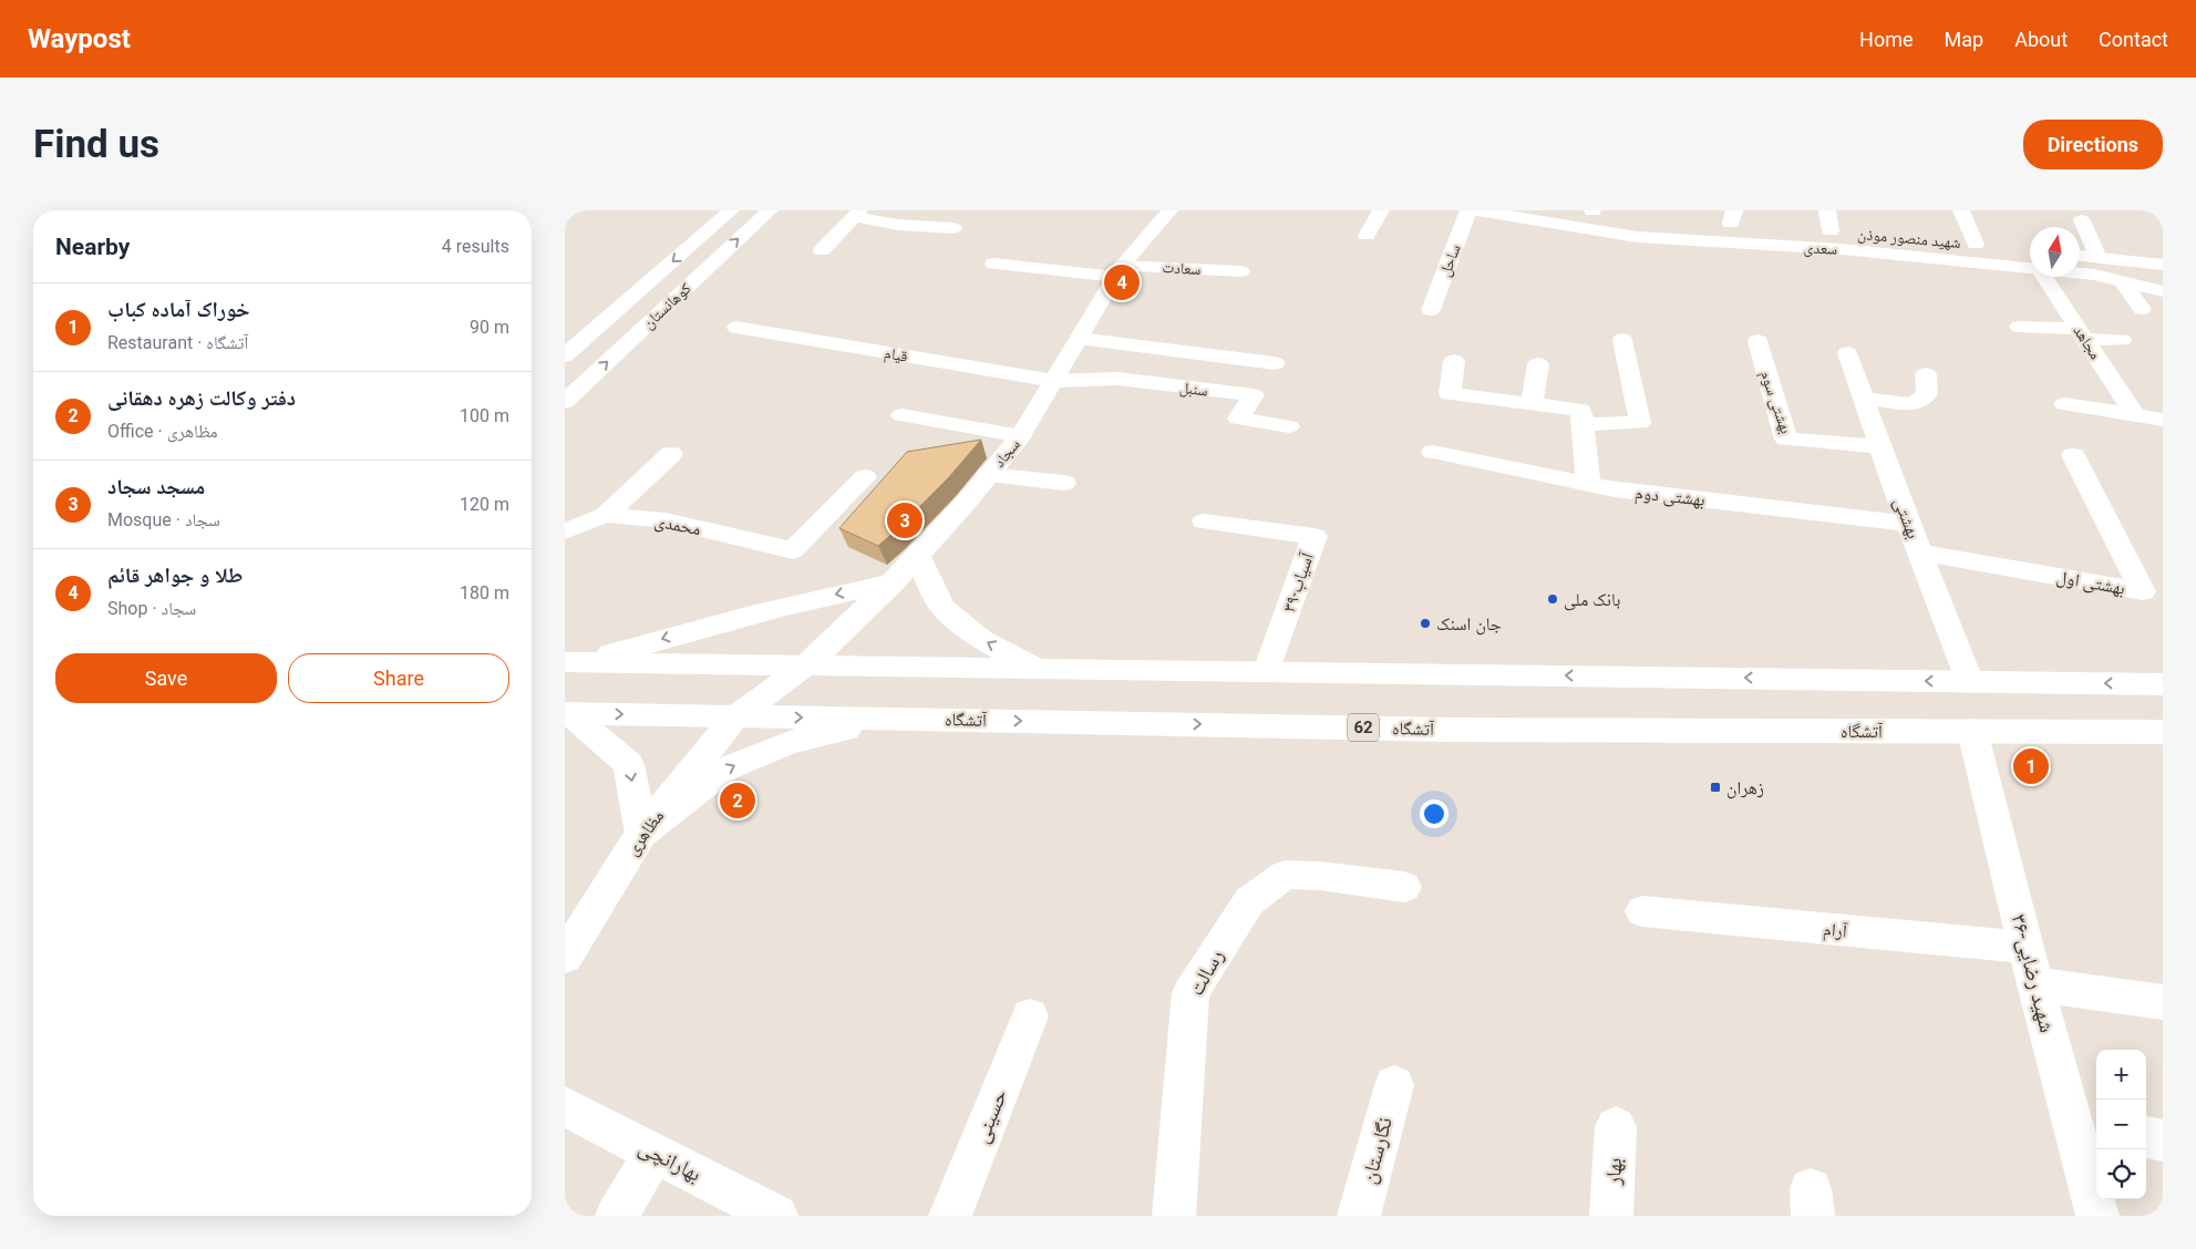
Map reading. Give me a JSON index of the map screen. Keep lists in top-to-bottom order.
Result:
{
  "streets": {
    "street": [
      "شهید منصور موذن",
      "سعدی",
      "ساحل",
      "سعادت",
      "کوهانستان",
      "مجاهد",
      "قیام",
      "سنبل",
      "بهشتی سوم",
      "سجاد",
      "بهشتی دوم",
      "بهشتی",
      "محمدی",
      "۳۹-آسیاب",
      "بهشتی اول",
      "آتشگاه",
      "62",
      "مظاهری",
      "آرام",
      "رسالت",
      "۳۶-شهید رضایی",
      "حسینی",
      "نگارستان",
      "بهارانچی",
      "بهار"
    ]
  },
  "crossings": [
    ["سعادت", "سجاد"],
    ["قیام", "سنبل"],
    ["قیام", "سجاد"],
    ["سنبل", "سجاد"],
    ["بهشتی سوم", "بهشتی"],
    ["سجاد", "مظاهری"],
    ["بهشتی دوم", "بهشتی"],
    ["بهشتی", "بهشتی اول"],
    ["آتشگاه", "مظاهری"],
    ["آتشگاه", "۳۶-شهید رضایی"],
    ["آرام", "۳۶-شهید رضایی"]
  ],
  "places": {
    "other": ["بانک ملی", "جان اسنک"],
    "transit": ["زهران"]
  },
  "north": "top",
  "page": {
    "header": "Waypost",
    "nav": [
      "Home",
      "Map",
      "About",
      "Contact"
    ],
    "buttons": [
      "Directions",
      ["Save", "Share"]
    ],
    "title": "Find us",
    "heading": ["Nearby", "4 results"],
    "pins": [
      "4",
      "3",
      "1",
      "2"
    ],
    "list": [
      {
        "mark": "1",
        "name": "خوراک آماده کباب",
        "note": "Restaurant · آتشگاه",
        "value": "90 m"
      },
      {
        "mark": "2",
        "name": "دفتر وکالت زهره دهقانی",
        "note": "Office · مظاهری",
        "value": "100 m"
      },
      {
        "mark": "3",
        "name": "مسجد سجاد",
        "note": "Mosque · سجاد",
        "value": "120 m"
      },
      {
        "mark": "4",
        "name": "طلا و جواهر قائم",
        "note": "Shop · سجاد",
        "value": "180 m"
      }
    ],
    "map_buttons": ["+", "−"]
  }
}
